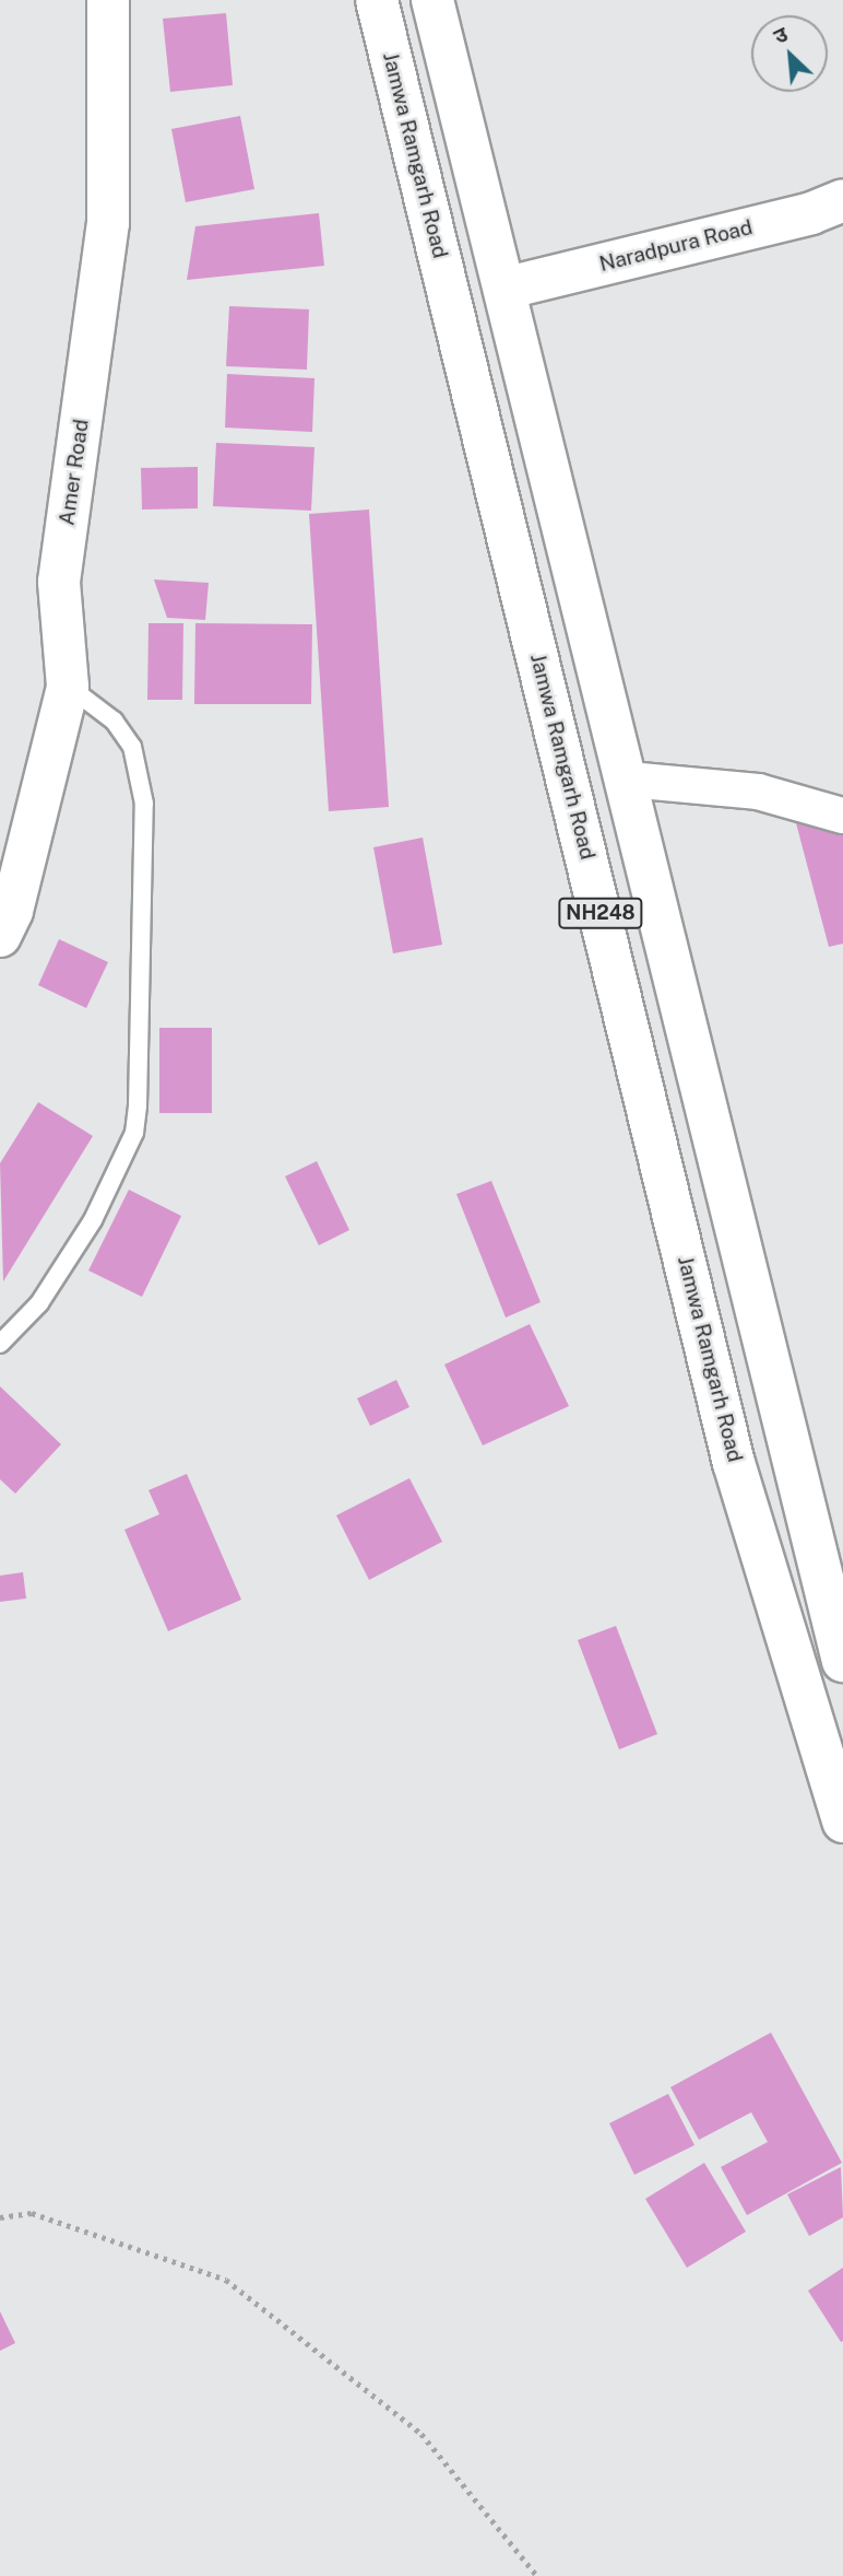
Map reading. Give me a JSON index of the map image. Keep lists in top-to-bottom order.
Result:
{
  "streets": {
    "main road": [
      "Jamwa Ramgarh Road",
      "Naradpura Road",
      "Amer Road",
      "NH248"
    ]
  },
  "crossings": [
    ["Naradpura Road", "NH248"]
  ],
  "north": "top left"
}
